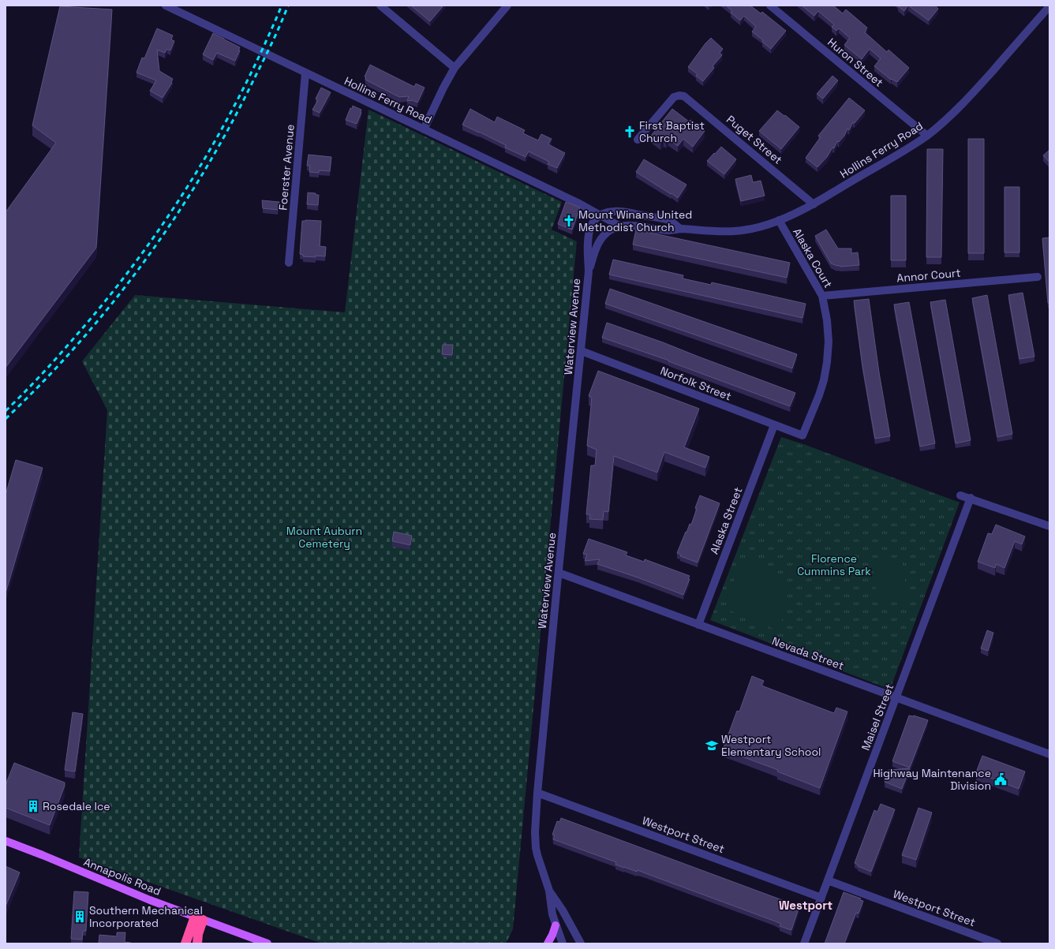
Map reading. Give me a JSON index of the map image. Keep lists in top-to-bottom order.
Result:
{
  "streets": {
    "main road": ["Annapolis Road"],
    "street": [
      "Huron Street",
      "Hollins Ferry Road",
      "Puget Street",
      "Foerster Avenue",
      "Alaska Court",
      "Annor Court",
      "Waterview Avenue",
      "Norfolk Street",
      "Alaska Street",
      "Nevada Street",
      "Maisel Street",
      "Westport Street"
    ]
  },
  "crossings": [
    ["Huron Street", "Hollins Ferry Road"],
    ["Hollins Ferry Road", "Puget Street"],
    ["Hollins Ferry Road", "Foerster Avenue"],
    ["Hollins Ferry Road", "Alaska Court"],
    ["Hollins Ferry Road", "Waterview Avenue"],
    ["Alaska Court", "Annor Court"],
    ["Alaska Court", "Norfolk Street"],
    ["Waterview Avenue", "Norfolk Street"],
    ["Waterview Avenue", "Nevada Street"],
    ["Waterview Avenue", "Westport Street"],
    ["Norfolk Street", "Alaska Street"],
    ["Alaska Street", "Nevada Street"],
    ["Nevada Street", "Maisel Street"],
    ["Maisel Street", "Westport Street"]
  ],
  "districts": ["Westport"],
  "parks": ["Mount Auburn Cemetery", "Florence Cummins Park"],
  "places": {
    "church": ["First Baptist Church", "Mount Winans United Methodist Church"],
    "school or university": ["Westport Elementary School"],
    "public building": ["Highway Maintenance Division"],
    "building": ["Rosedale Ice", "Southern Mechanical Incorporated"]
  }
}
